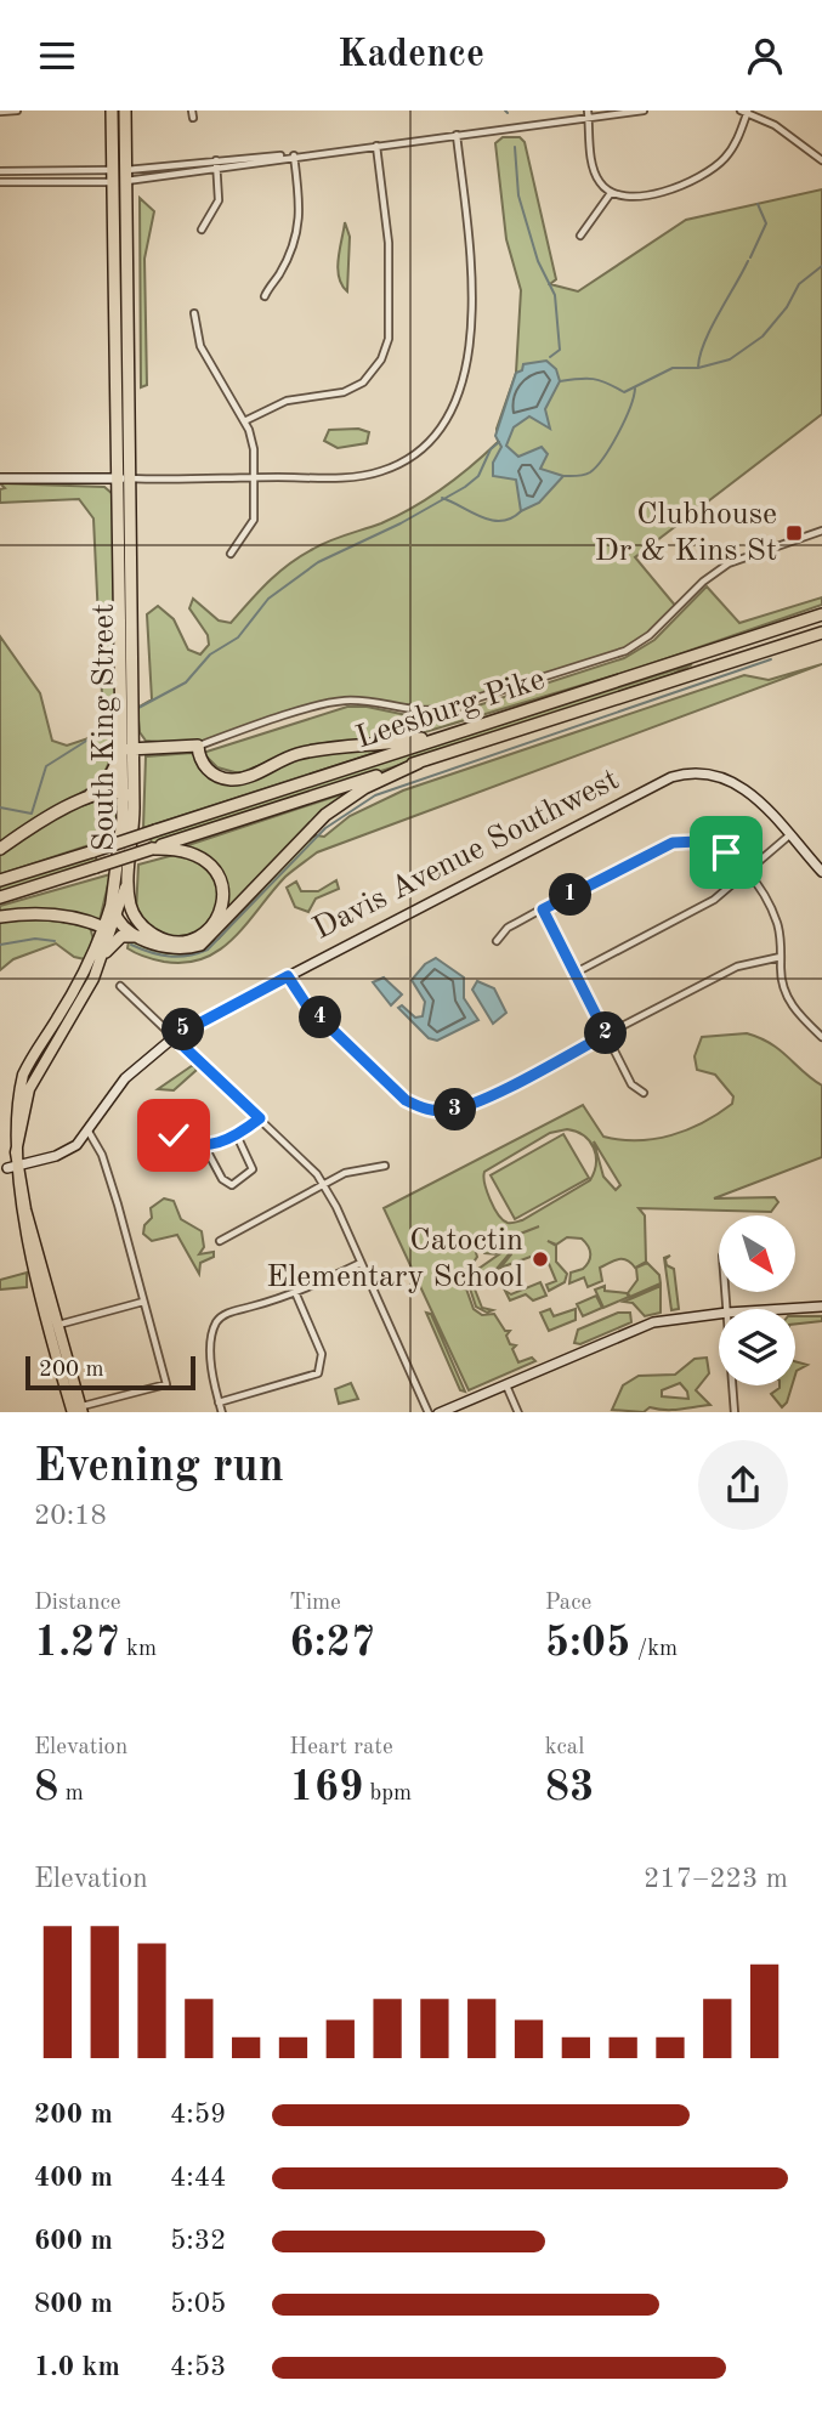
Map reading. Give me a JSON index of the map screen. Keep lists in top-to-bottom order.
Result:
{
  "streets": {
    "highway": ["Leesburg Pike", "South King Street"],
    "street": ["Davis Avenue Southwest"]
  },
  "crossings": [
    ["South King Street", "Davis Avenue Southwest"]
  ],
  "places": {
    "transit": ["Clubhouse Dr & Kins St"],
    "other": ["Catoctin Elementary School"]
  },
  "scale_bar": "200 m",
  "north": "bottom right",
  "page": {
    "header": "Kadence",
    "pins": [
      "1",
      "4",
      "5",
      "2",
      "3"
    ],
    "scale": "200 m",
    "heading": ["Evening run", "20:18"],
    "stats": [
      ["Distance", "1.27 km"],
      ["Time", "6:27"],
      ["Pace", "5:05 /km"],
      ["Elevation", "8 m"],
      ["Heart rate", "169 bpm"],
      ["kcal", "83"]
    ],
    "chart": ["Elevation", "217–223 m"],
    "list": [
      {
        "name": "200 m",
        "note": "4:59"
      },
      {
        "name": "400 m",
        "note": "4:44"
      },
      {
        "name": "600 m",
        "note": "5:32"
      },
      {
        "name": "800 m",
        "note": "5:05"
      },
      {
        "name": "1.0 km",
        "note": "4:53"
      }
    ]
  }
}
